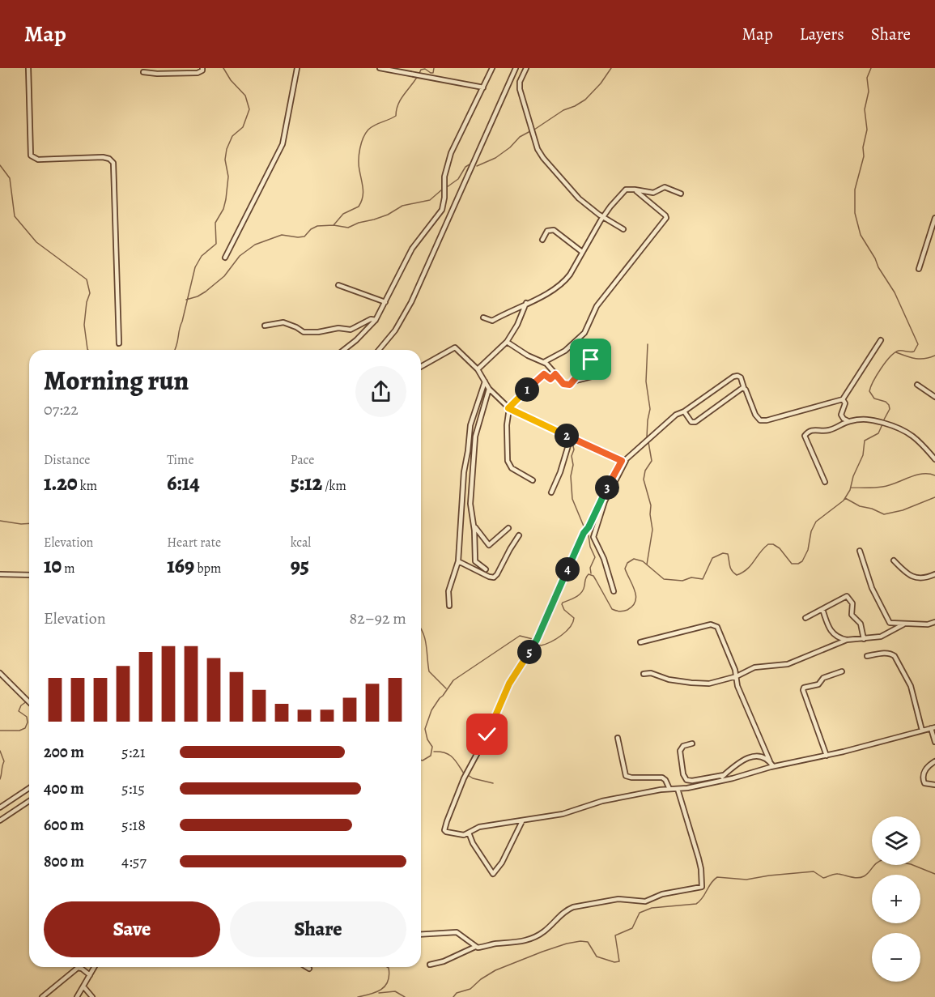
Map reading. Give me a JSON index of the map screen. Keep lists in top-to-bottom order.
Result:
{
  "page": {
    "header": "Map",
    "nav": ["Map", "Layers", "Share"],
    "heading": ["Morning run", "07:22"],
    "pins": [
      "1",
      "2",
      "3",
      "4",
      "5"
    ],
    "stats": [
      ["Distance", "1.20 km"],
      ["Time", "6:14"],
      ["Pace", "5:12 /km"],
      ["Elevation", "10 m"],
      ["Heart rate", "169 bpm"],
      ["kcal", "95"]
    ],
    "chart": ["Elevation", "82–92 m"],
    "list": [
      {
        "name": "200 m",
        "note": "5:21"
      },
      {
        "name": "400 m",
        "note": "5:15"
      },
      {
        "name": "600 m",
        "note": "5:18"
      },
      {
        "name": "800 m",
        "note": "4:57"
      }
    ],
    "map_buttons": ["+", "−"],
    "buttons": ["Save", "Share"]
  }
}
